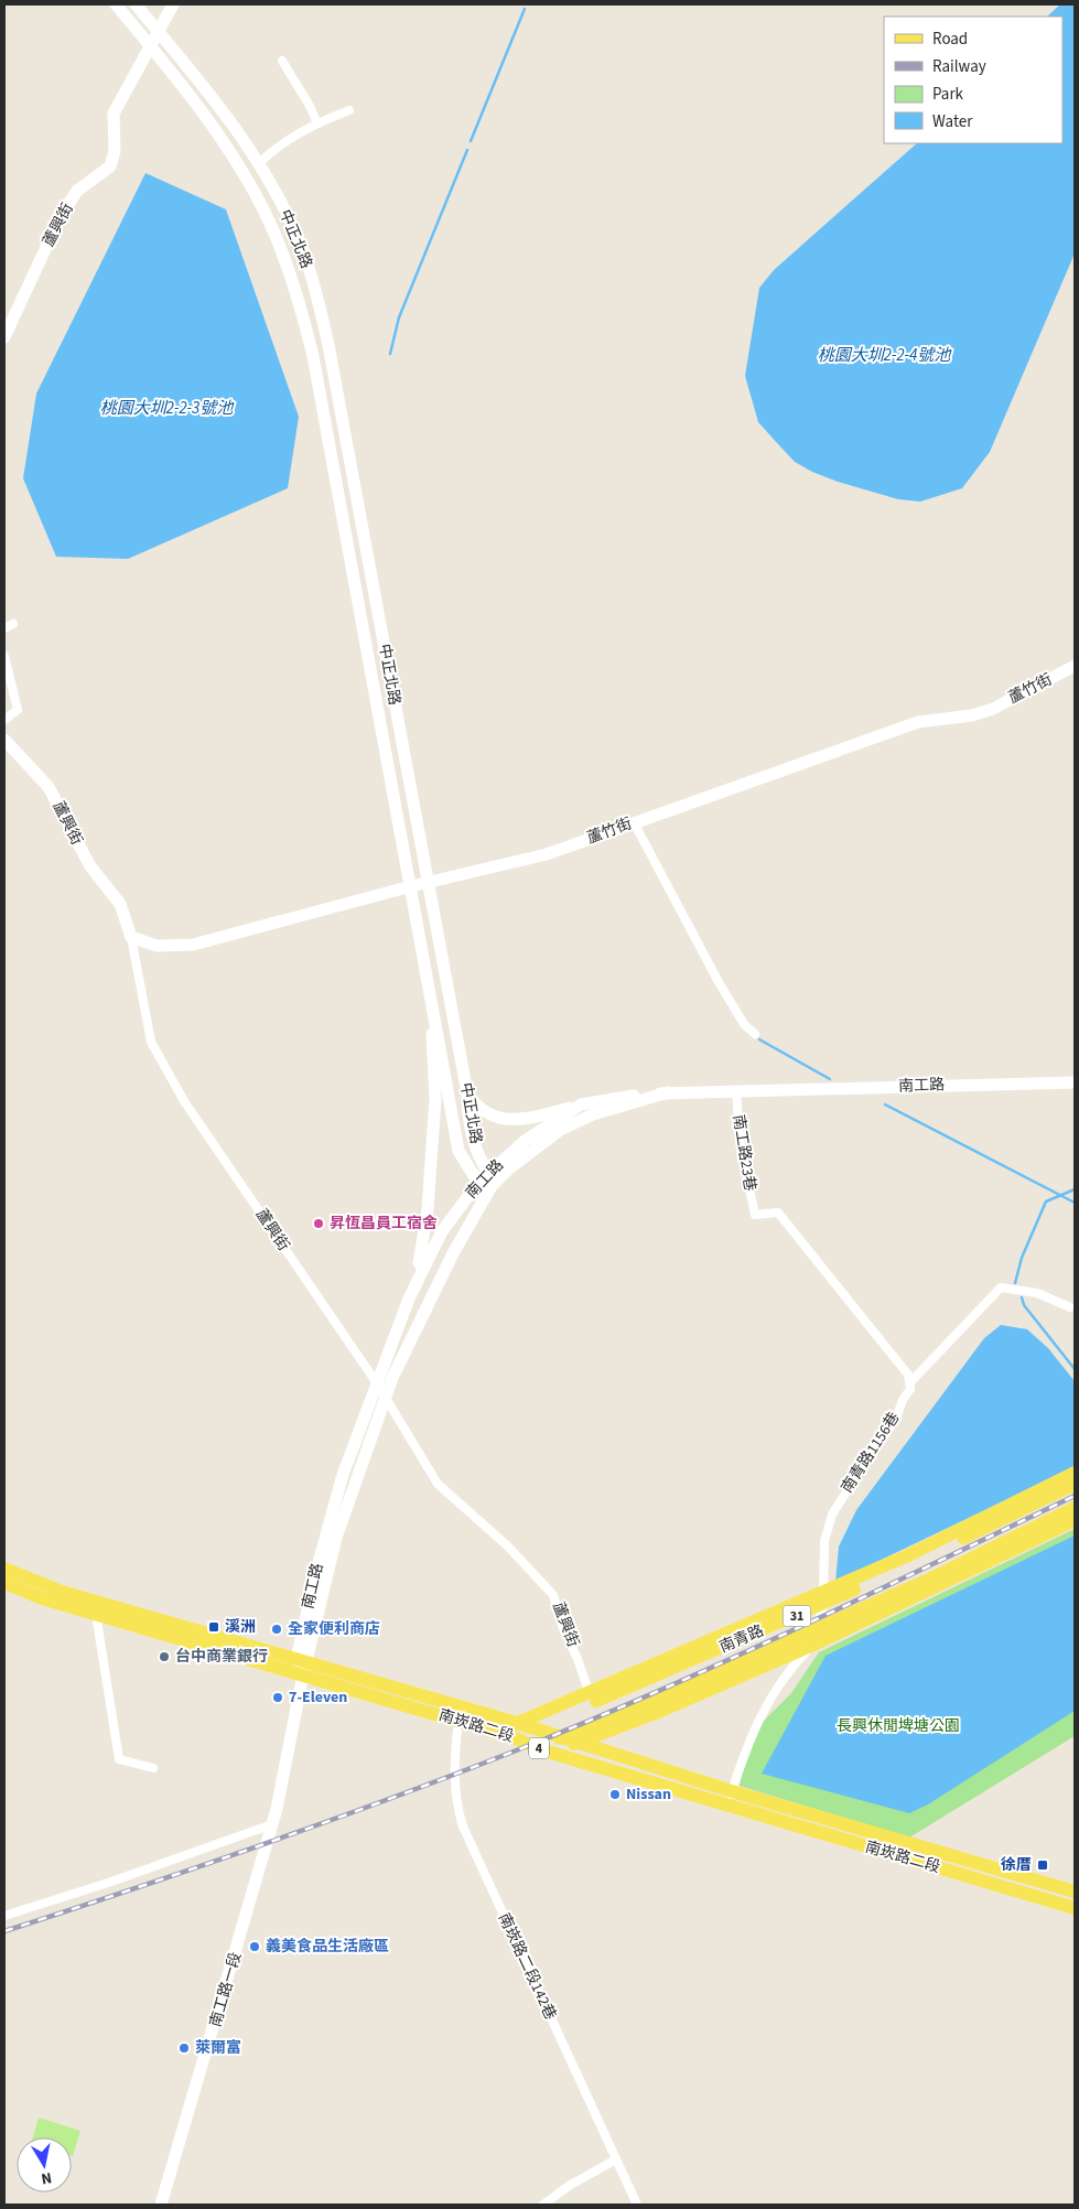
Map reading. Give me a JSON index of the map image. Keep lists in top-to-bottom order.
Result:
{
  "streets": {
    "main road": [
      "31",
      "南青路",
      "南崁路二段",
      "4"
    ],
    "street": [
      "蘆興街",
      "中正北路",
      "蘆竹街",
      "南工路",
      "南工路23巷",
      "南青路1156巷",
      "南崁路二段142巷",
      "南工路一段"
    ]
  },
  "crossings": [
    ["蘆興街", "中正北路"],
    ["蘆興街", "蘆竹街"],
    ["蘆興街", "南工路"],
    ["蘆興街", "31"],
    ["中正北路", "蘆竹街"],
    ["中正北路", "南工路"],
    ["南工路", "南工路23巷"],
    ["南工路", "南崁路二段"],
    ["南工路", "南工路一段"],
    ["南工路23巷", "南青路1156巷"],
    ["南青路1156巷", "31"],
    ["南青路1156巷", "南青路"],
    ["31", "南青路"],
    ["31", "南崁路二段"],
    ["南青路", "南崁路二段"],
    ["南崁路二段", "南崁路二段142巷"],
    ["南崁路二段", "南工路一段"]
  ],
  "water": ["桃園大圳2-2-4號池", "桃園大圳2-2-3號池"],
  "parks": ["長興休閒埤塘公園"],
  "places": {
    "other": [
      "昇恆昌員工宿舍",
      "全家便利商店",
      "台中商業銀行",
      "7-Eleven",
      "Nissan",
      "義美食品生活廠區",
      "萊爾富"
    ],
    "transit": ["溪洲", "徐厝"]
  },
  "legend": [
    "Road",
    "Railway",
    "Park",
    "Water"
  ],
  "north": "bottom"
}
